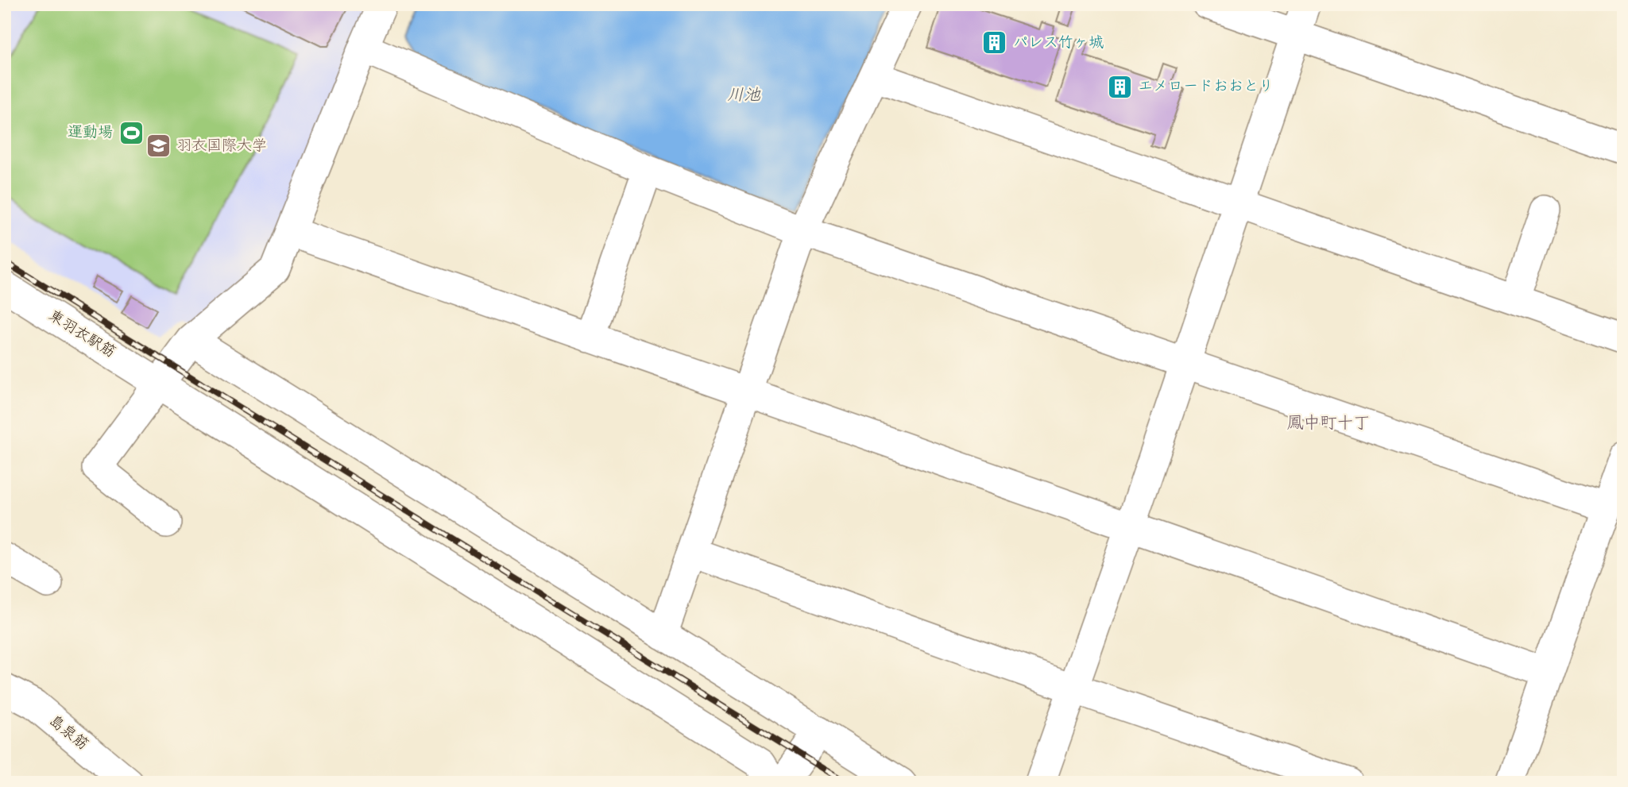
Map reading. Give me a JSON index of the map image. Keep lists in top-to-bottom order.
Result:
{
  "streets": {
    "street": ["東羽衣駅筋", "島泉筋"]
  },
  "districts": ["鳳中町十丁"],
  "water": ["川池"],
  "places": {
    "building": ["パレス竹ヶ城", "エメロードおおとり"],
    "sports": ["運動場"],
    "school or university": ["羽衣国際大学"]
  }
}
